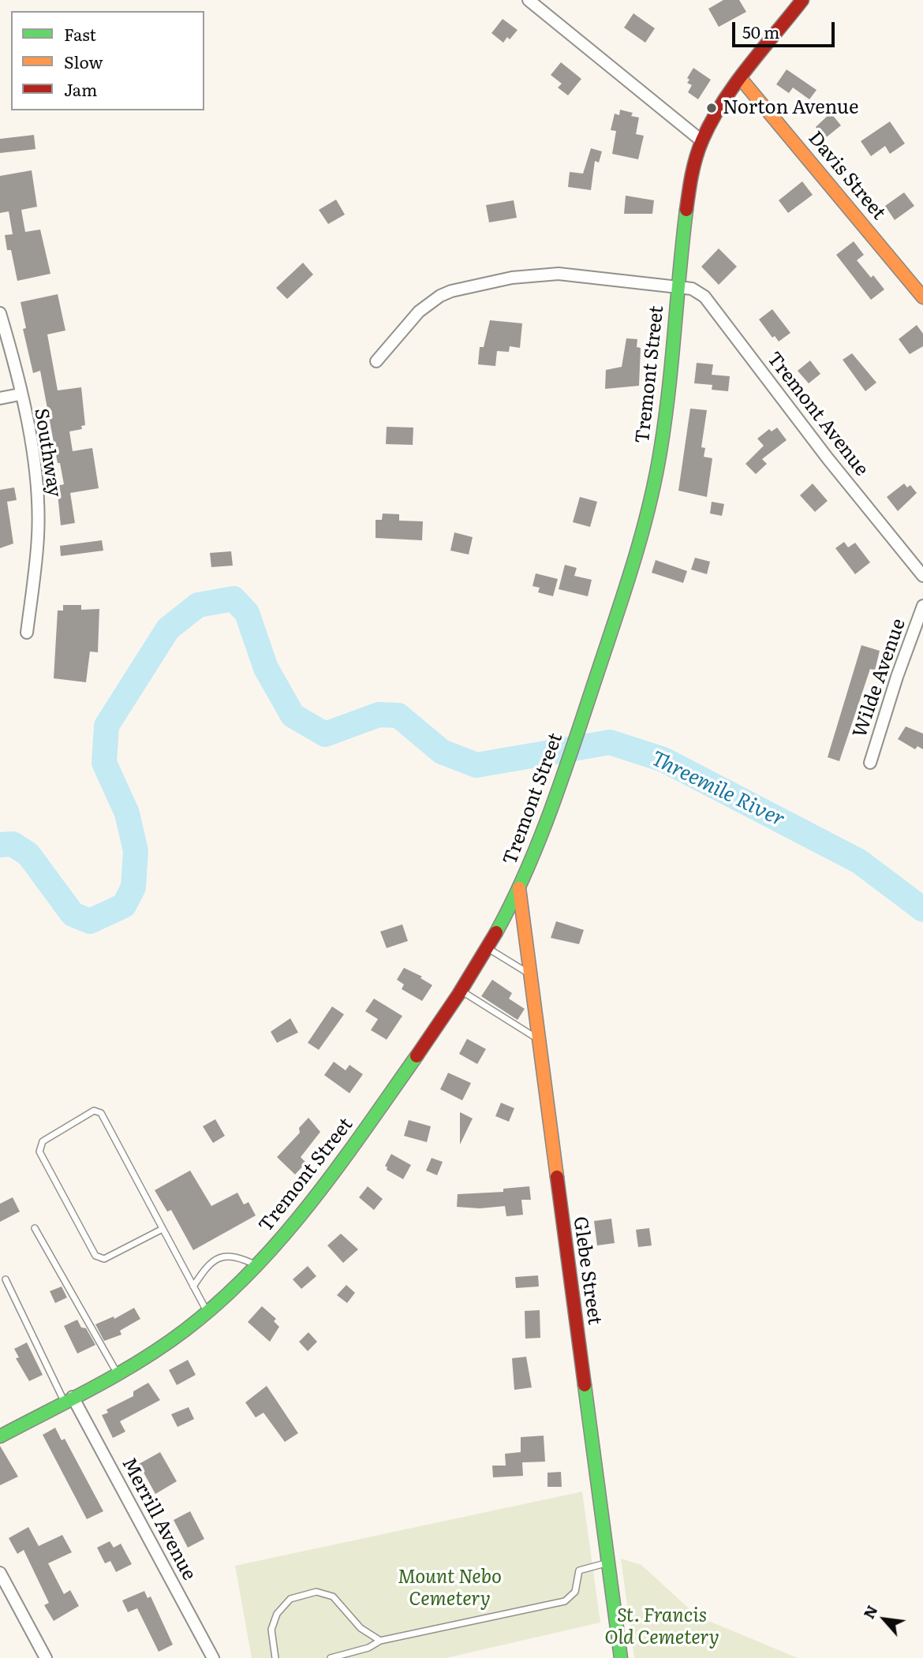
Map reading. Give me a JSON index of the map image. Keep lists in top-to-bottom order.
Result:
{
  "streets": {
    "main road": ["Davis Street", "Tremont Street", "Glebe Street"],
    "street": [
      "Tremont Avenue",
      "Southway",
      "Wilde Avenue",
      "Merrill Avenue"
    ]
  },
  "crossings": [
    ["Davis Street", "Tremont Street"],
    ["Tremont Street", "Tremont Avenue"],
    ["Tremont Street", "Glebe Street"],
    ["Tremont Street", "Merrill Avenue"]
  ],
  "water": ["Threemile River"],
  "parks": ["Mount Nebo Cemetery", "St. Francis Old Cemetery"],
  "places": ["Norton Avenue"],
  "legend": ["Fast", "Slow", "Jam"],
  "scale_bar": "50 m",
  "north": "top left"
}
